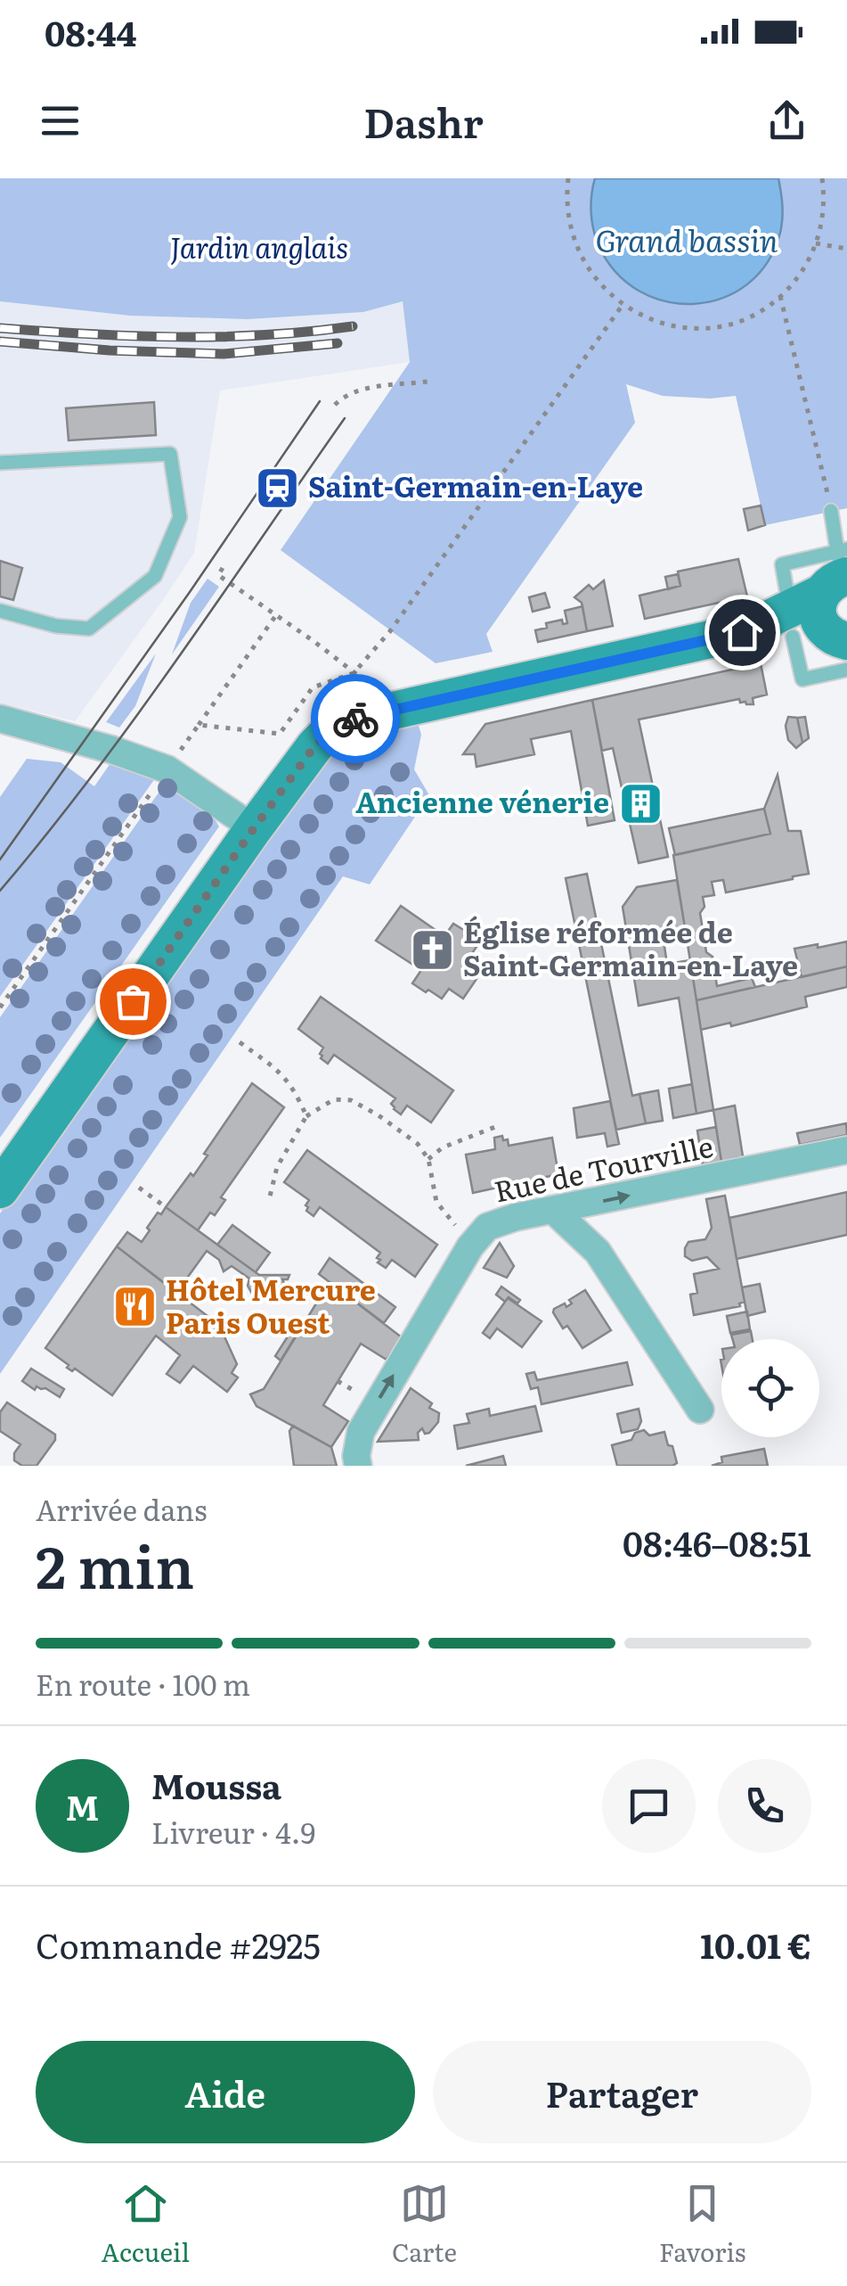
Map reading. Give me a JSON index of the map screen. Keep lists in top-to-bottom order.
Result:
{
  "streets": {
    "street": ["Rue de Tourville"]
  },
  "one_way": ["Rue de Tourville"],
  "water": ["Grand bassin"],
  "parks": ["Jardin anglais"],
  "places": {
    "station": ["Saint-Germain-en-Laye"],
    "building": ["Ancienne vénerie"],
    "church": ["Église réformée de Saint-Germain-en-Laye"],
    "restaurant": ["Hôtel Mercure Paris Ouest"]
  },
  "page": {
    "status": "08:44",
    "header": "Dashr",
    "heading": ["2 min", "Arrivée dans", "08:46–08:51"],
    "panel": [
      "Moussa",
      "Livreur · 4.9",
      "Commande #2925",
      "10.01 €"
    ],
    "bar": "En route · 100 m",
    "round": "M",
    "buttons": ["Aide", "Partager"],
    "tabs": ["Accueil", "Carte", "Favoris"]
  }
}
